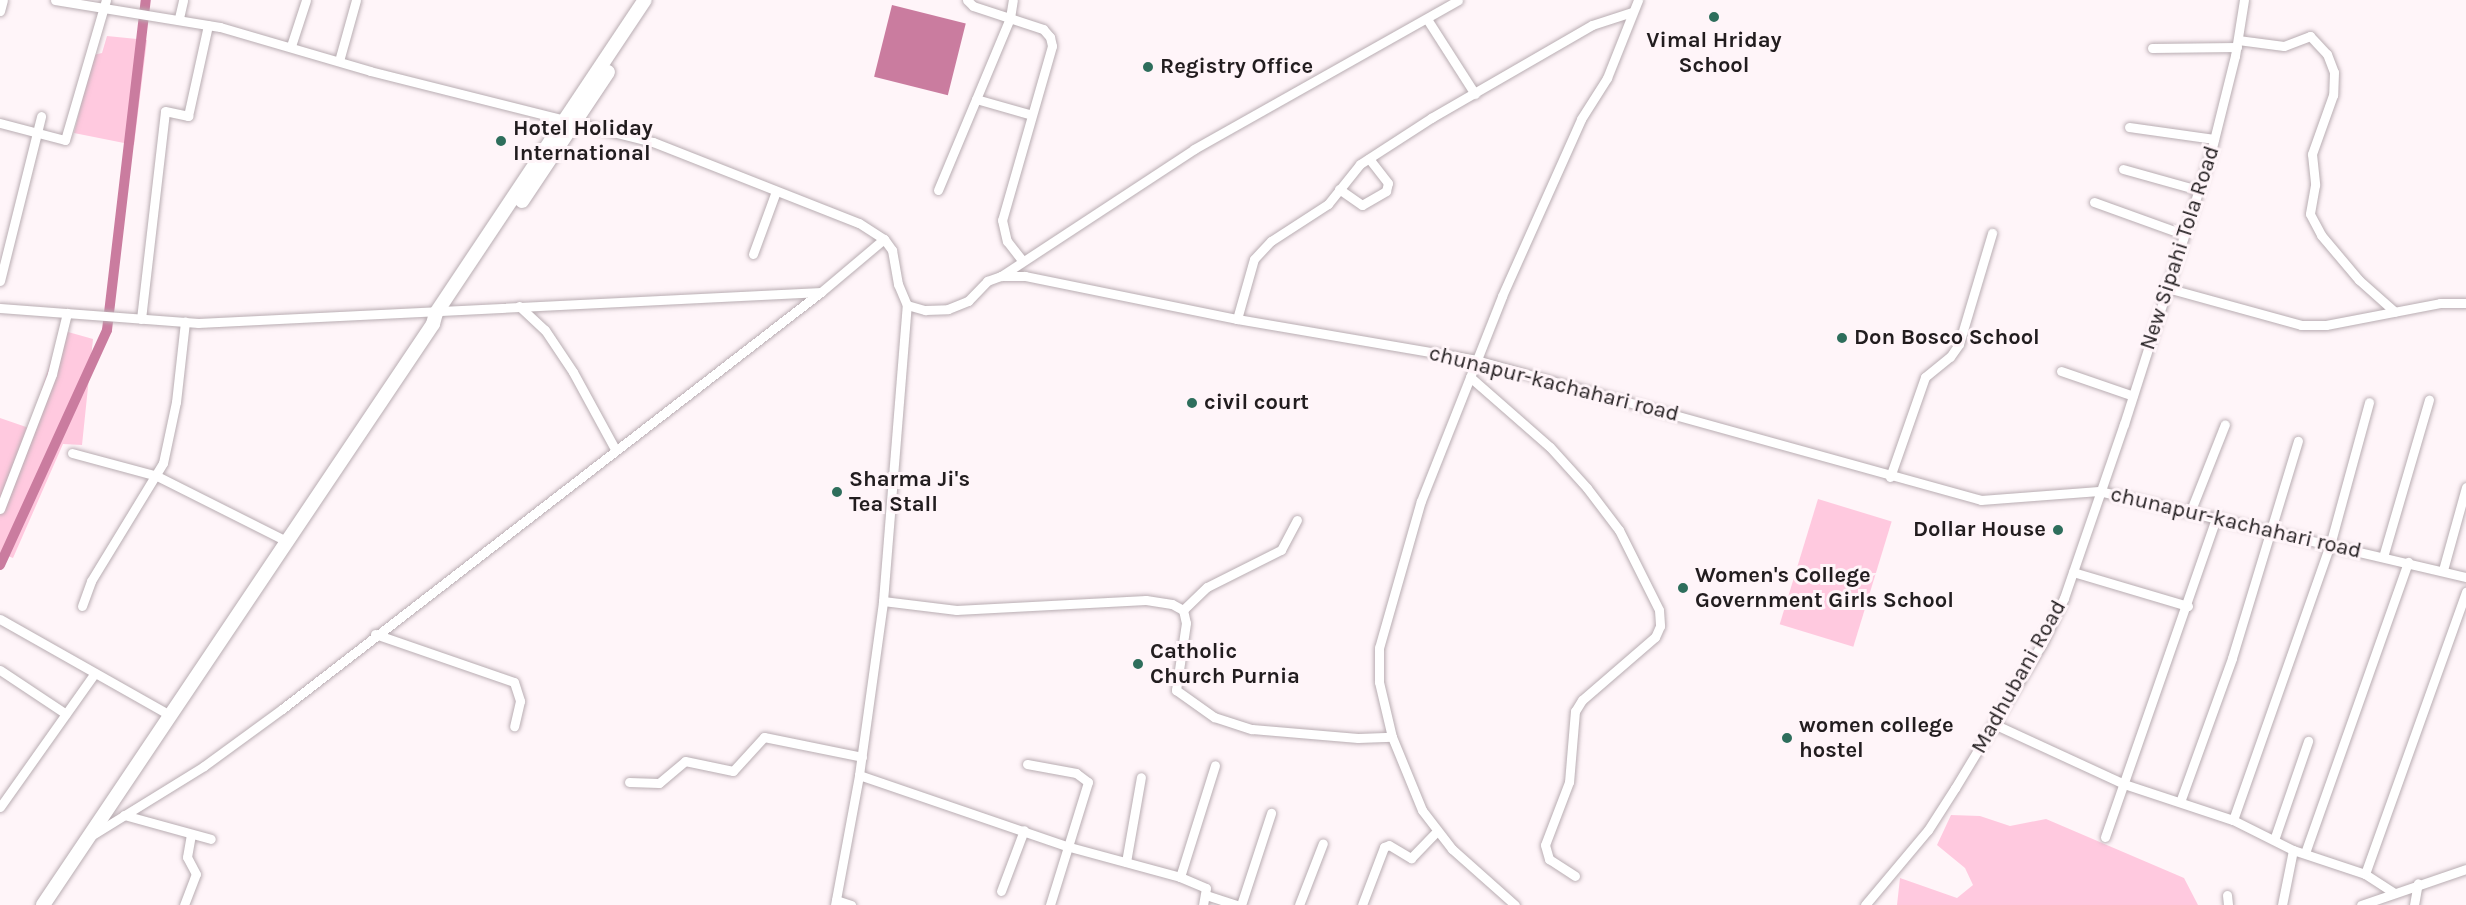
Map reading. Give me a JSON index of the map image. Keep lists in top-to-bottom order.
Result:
{
  "streets": {
    "street": ["New Sipahi Tola Road", "chunapur-kachahari road", "Madhubani Road"]
  },
  "crossings": [
    ["New Sipahi Tola Road", "chunapur-kachahari road"],
    ["New Sipahi Tola Road", "Madhubani Road"],
    ["chunapur-kachahari road", "Madhubani Road"]
  ],
  "places": [
    "Vimal Hriday School",
    "Registry Office",
    "Hotel Holiday International",
    "Don Bosco School",
    "civil court",
    "Sharma Ji's Tea Stall",
    "Dollar House",
    "Women's College Government Girls School",
    "Catholic Church Purnia",
    "women college hostel"
  ]
}
